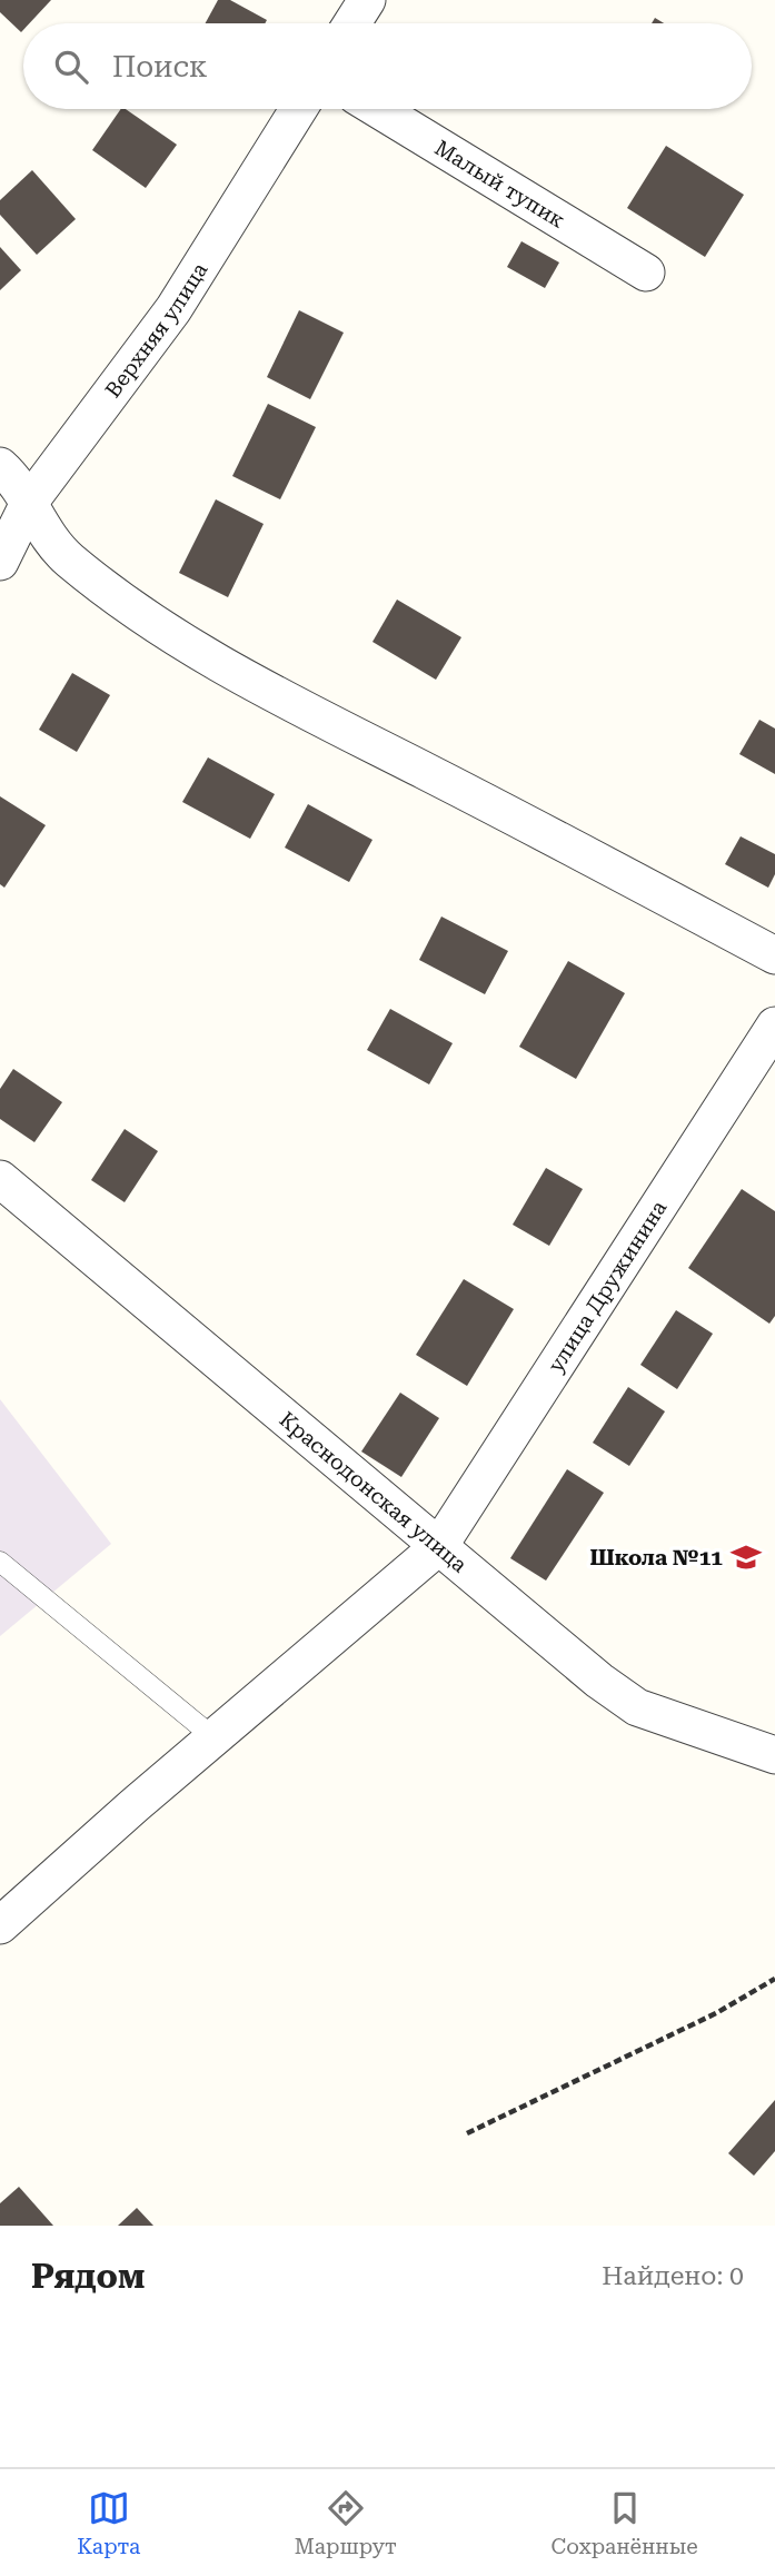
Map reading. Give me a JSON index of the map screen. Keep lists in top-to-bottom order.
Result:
{
  "streets": {
    "street": [
      "Малый тупик",
      "Верхняя улица",
      "улица Дружинина",
      "Краснодонская улица"
    ]
  },
  "crossings": [
    ["улица Дружинина", "Краснодонская улица"]
  ],
  "places": {
    "school or university": ["Школа №11"]
  },
  "page": {
    "search": "Поиск",
    "heading": ["Рядом", "Найдено: 0"],
    "nav": ["Карта", "Маршрут", "Сохранённые"]
  }
}
